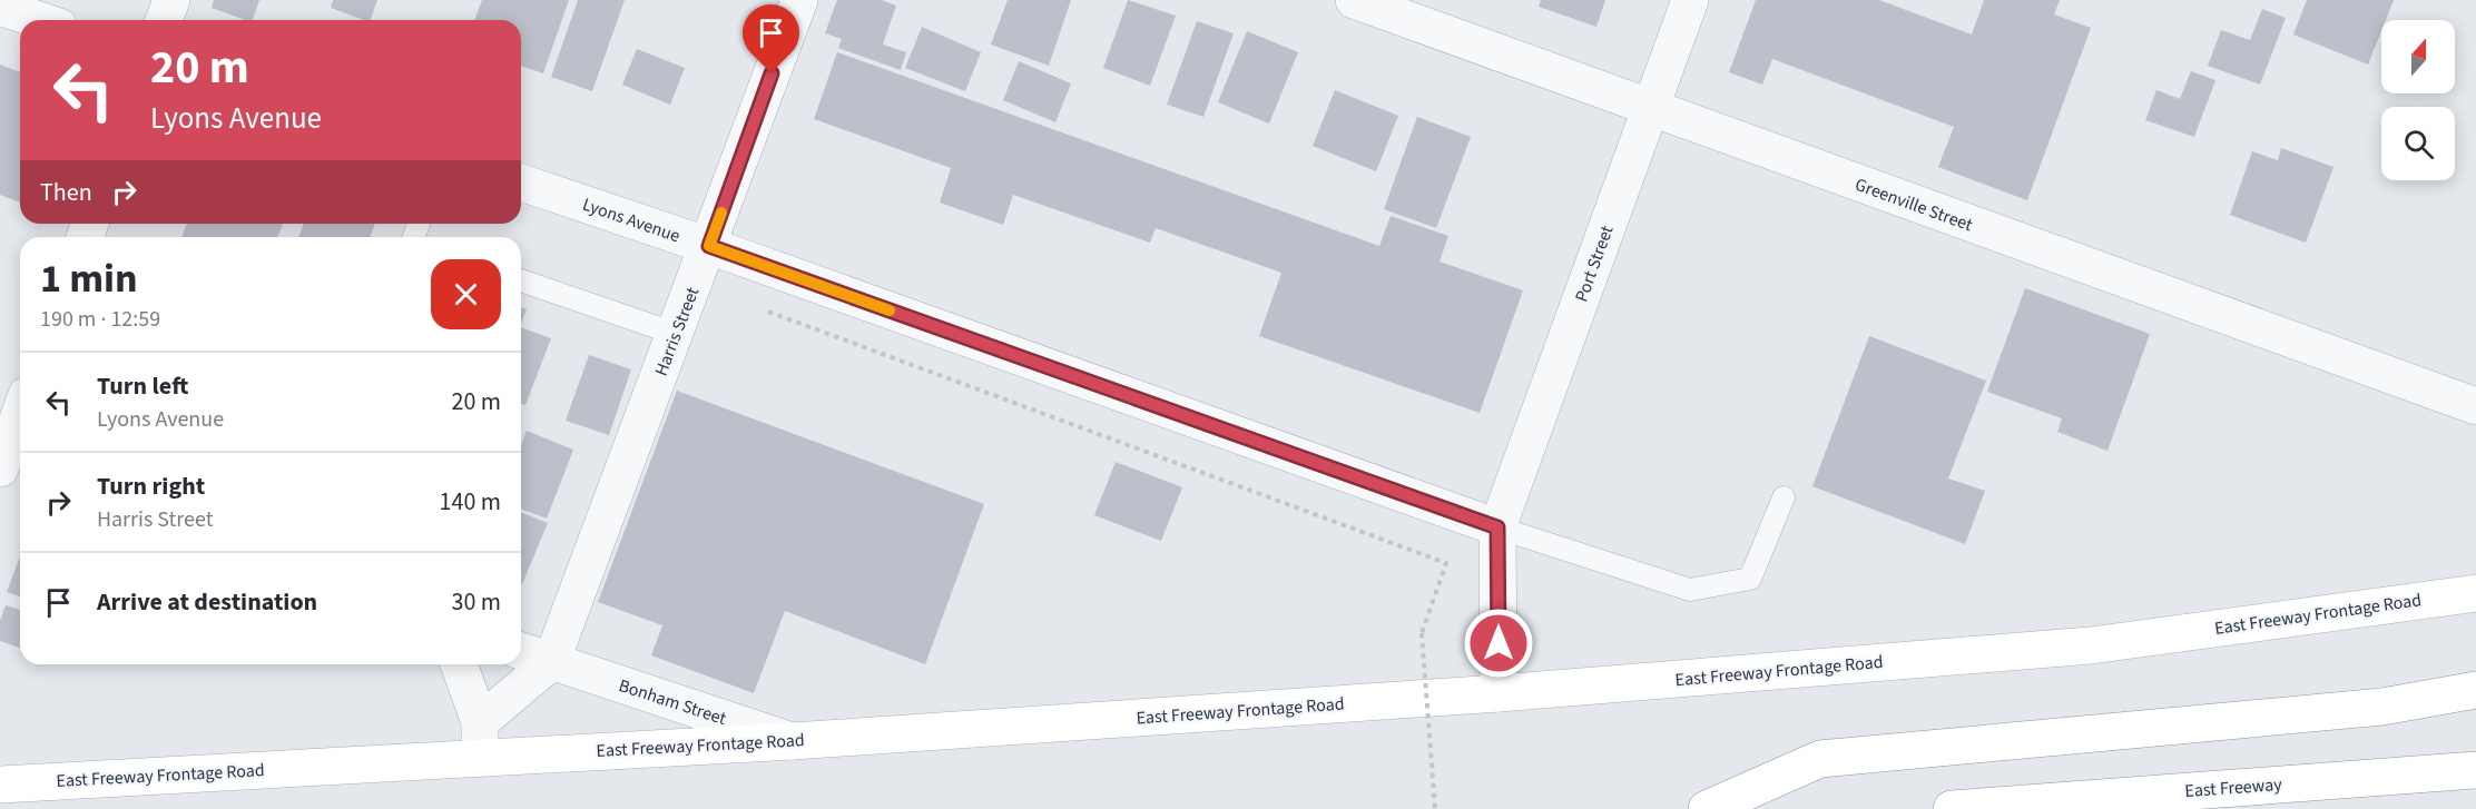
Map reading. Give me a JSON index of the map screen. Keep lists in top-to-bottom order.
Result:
{
  "streets": {
    "main road": ["East Freeway Frontage Road", "East Freeway"],
    "street": [
      "Greenville Street",
      "Lyons Avenue",
      "Port Street",
      "Harris Street",
      "Bonham Street"
    ]
  },
  "crossings": [
    ["Greenville Street", "Port Street"],
    ["Lyons Avenue", "Port Street"],
    ["Lyons Avenue", "Harris Street"],
    ["Harris Street", "Bonham Street"],
    ["East Freeway Frontage Road", "Bonham Street"]
  ],
  "north": "top",
  "page": {
    "turn": ["20 m", "Lyons Avenue"],
    "then": "Then",
    "heading": ["1 min", "190 m · 12:59"],
    "list": [
      {
        "name": "Turn left",
        "note": "Lyons Avenue",
        "value": "20 m"
      },
      {
        "name": "Turn right",
        "note": "Harris Street",
        "value": "140 m"
      },
      {
        "name": "Arrive at destination",
        "value": "30 m"
      }
    ]
  }
}
